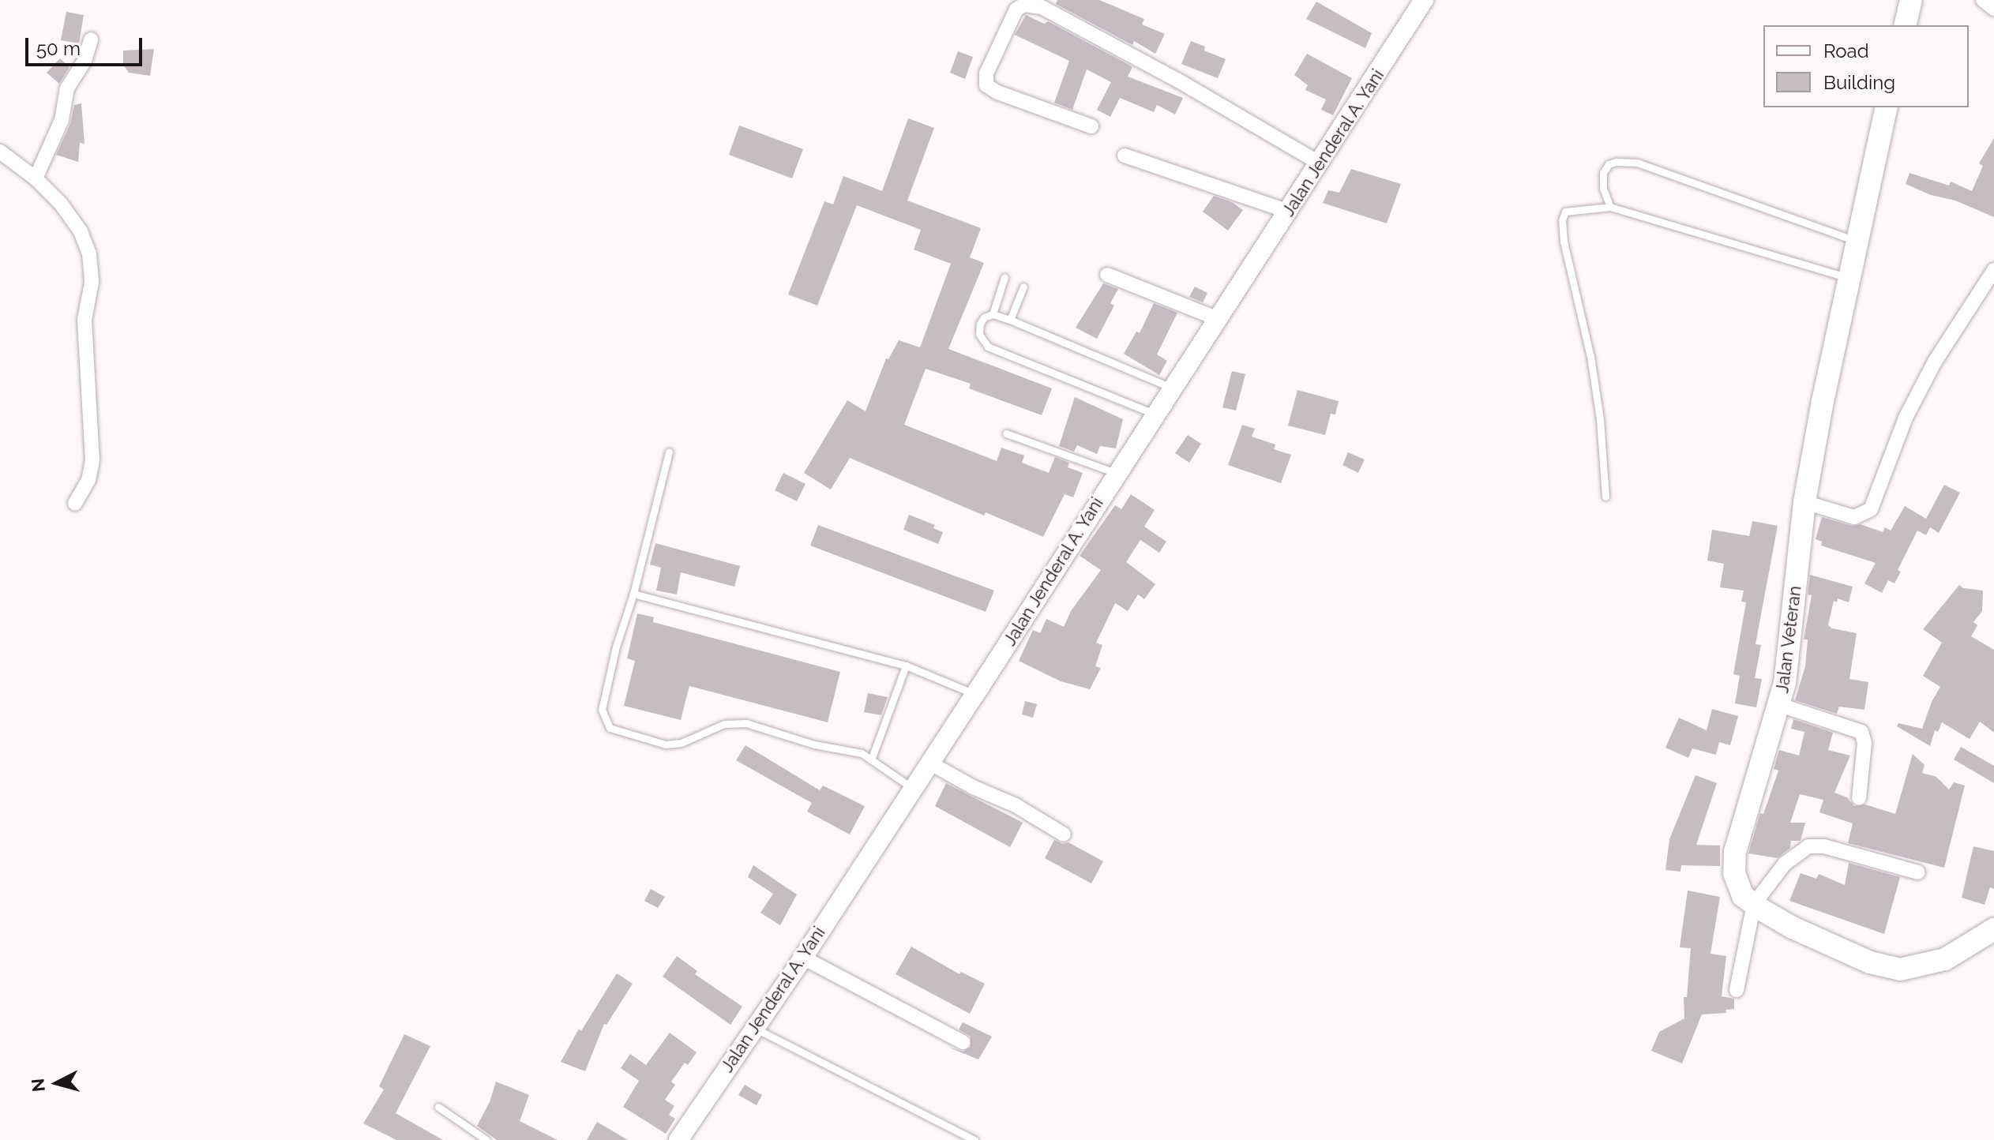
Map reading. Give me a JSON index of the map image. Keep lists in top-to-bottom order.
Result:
{
  "streets": {
    "main road": ["Jalan Jenderal A. Yani", "Jalan Veteran"]
  },
  "legend": ["Road", "Building"],
  "scale_bar": "50 m",
  "north": "left"
}
